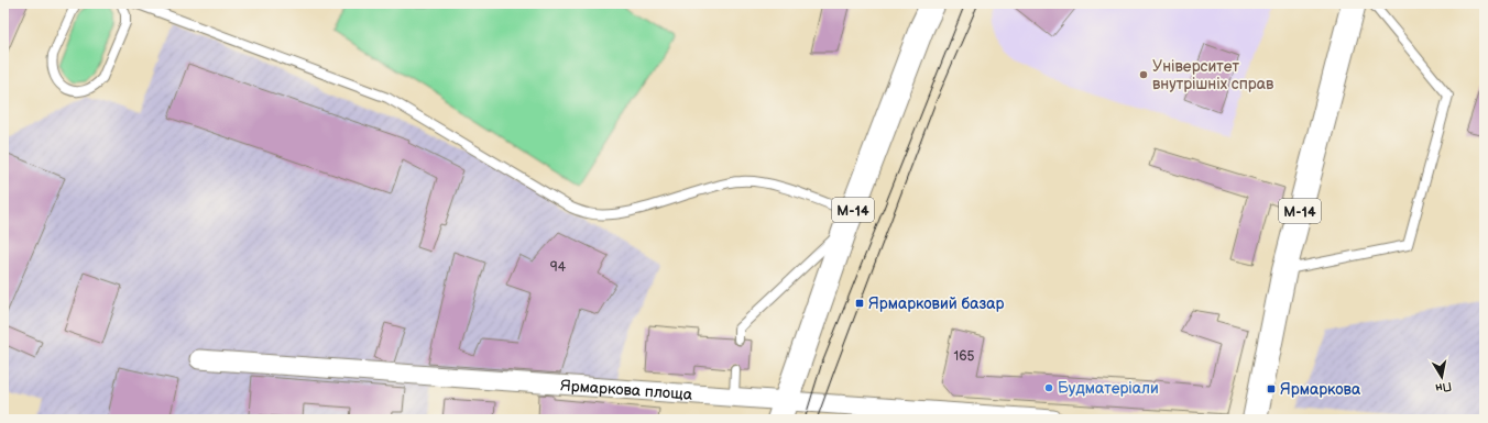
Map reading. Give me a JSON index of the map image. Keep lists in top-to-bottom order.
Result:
{
  "streets": {
    "main road": ["М-14"],
    "street": ["Ярмаркова площа"]
  },
  "crossings": [
    ["М-14", "Ярмаркова площа"]
  ],
  "places": {
    "other": ["Університет внутрішніх справ", "Будматеріали"],
    "transit": ["Ярмарковий базар", "Ярмаркова"]
  },
  "house_numbers": ["94", "165"],
  "north": "bottom"
}
